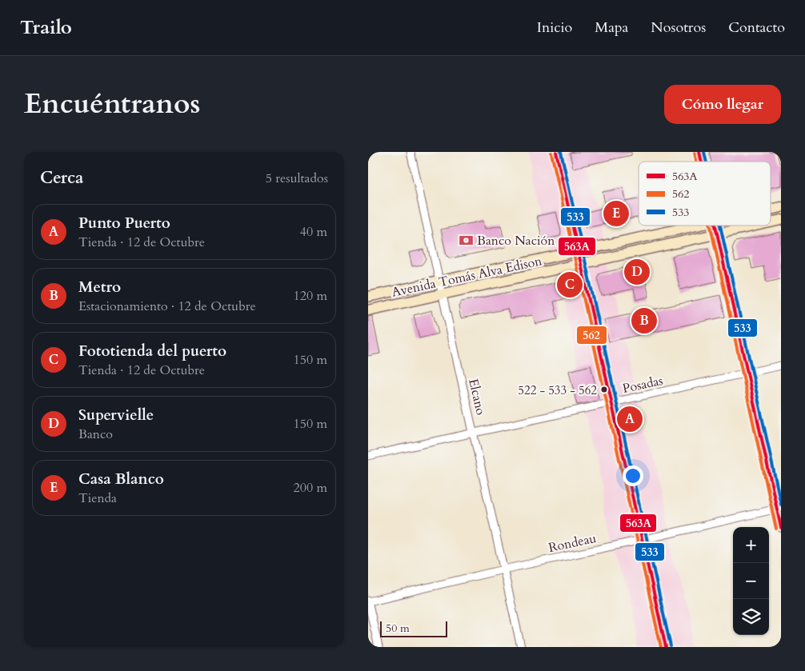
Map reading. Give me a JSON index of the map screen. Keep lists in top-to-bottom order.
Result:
{
  "streets": {
    "main road": ["Avenida Tomás Alva Edison"],
    "street": ["Posadas", "Elcano", "Rondeau"]
  },
  "crossings": [
    ["Avenida Tomás Alva Edison", "Elcano"],
    ["Posadas", "Elcano"],
    ["Elcano", "Rondeau"]
  ],
  "places": {
    "bank": ["Banco Nación"],
    "other": ["522 - 533 - 562"]
  },
  "lines": ["transit line 563A", "transit line 533", "transit line 562"],
  "legend": ["563A", "562", "533"],
  "scale_bar": "50 m",
  "page": {
    "header": "Trailo",
    "nav": [
      "Inicio",
      "Mapa",
      "Nosotros",
      "Contacto"
    ],
    "title": "Encuéntranos",
    "buttons": "Cómo llegar",
    "heading": ["Cerca", "5 resultados"],
    "pins": [
      "E",
      "D",
      "C",
      "B",
      "A"
    ],
    "list": [
      {
        "mark": "A",
        "name": "Punto Puerto",
        "note": "Tienda · 12 de Octubre",
        "value": "40 m"
      },
      {
        "mark": "B",
        "name": "Metro",
        "note": "Estacionamiento · 12 de Octubre",
        "value": "120 m"
      },
      {
        "mark": "C",
        "name": "Fototienda del puerto",
        "note": "Tienda · 12 de Octubre",
        "value": "150 m"
      },
      {
        "mark": "D",
        "name": "Supervielle",
        "note": "Banco",
        "value": "150 m"
      },
      {
        "mark": "E",
        "name": "Casa Blanco",
        "note": "Tienda",
        "value": "200 m"
      }
    ],
    "map_buttons": ["+", "−"],
    "scale": "50 m"
  }
}
